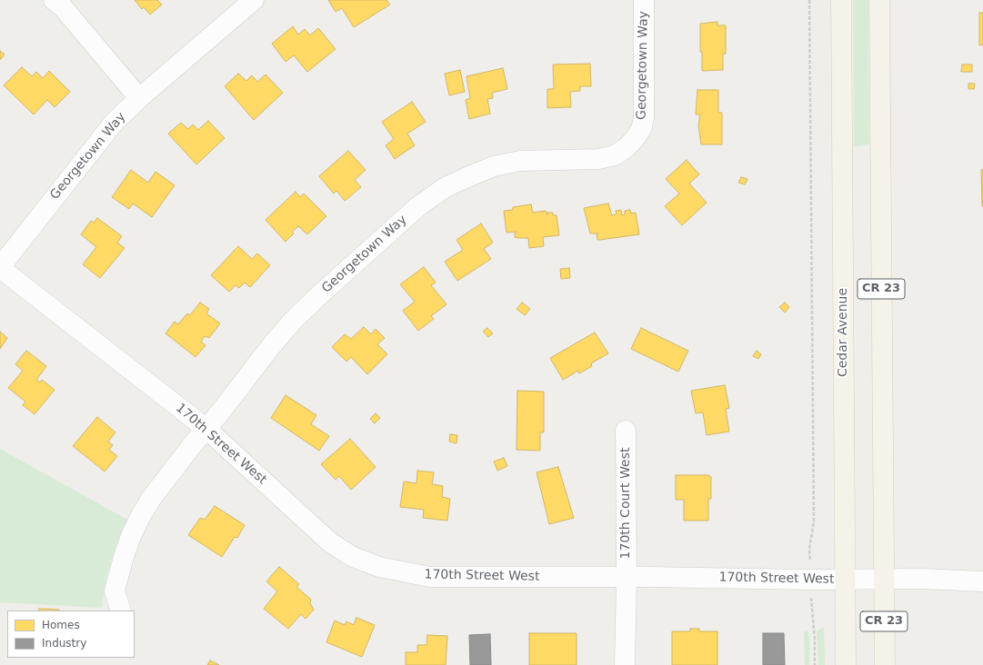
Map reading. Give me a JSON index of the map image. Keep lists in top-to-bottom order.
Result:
{
  "streets": {
    "main road": ["CR 23", "Cedar Avenue"],
    "street": ["Georgetown Way", "170th Street West", "170th Court West"]
  },
  "crossings": [
    ["Georgetown Way", "170th Street West"],
    ["CR 23", "170th Street West"],
    ["Cedar Avenue", "170th Street West"],
    ["170th Street West", "170th Court West"]
  ],
  "legend": ["Homes", "Industry"]
}
